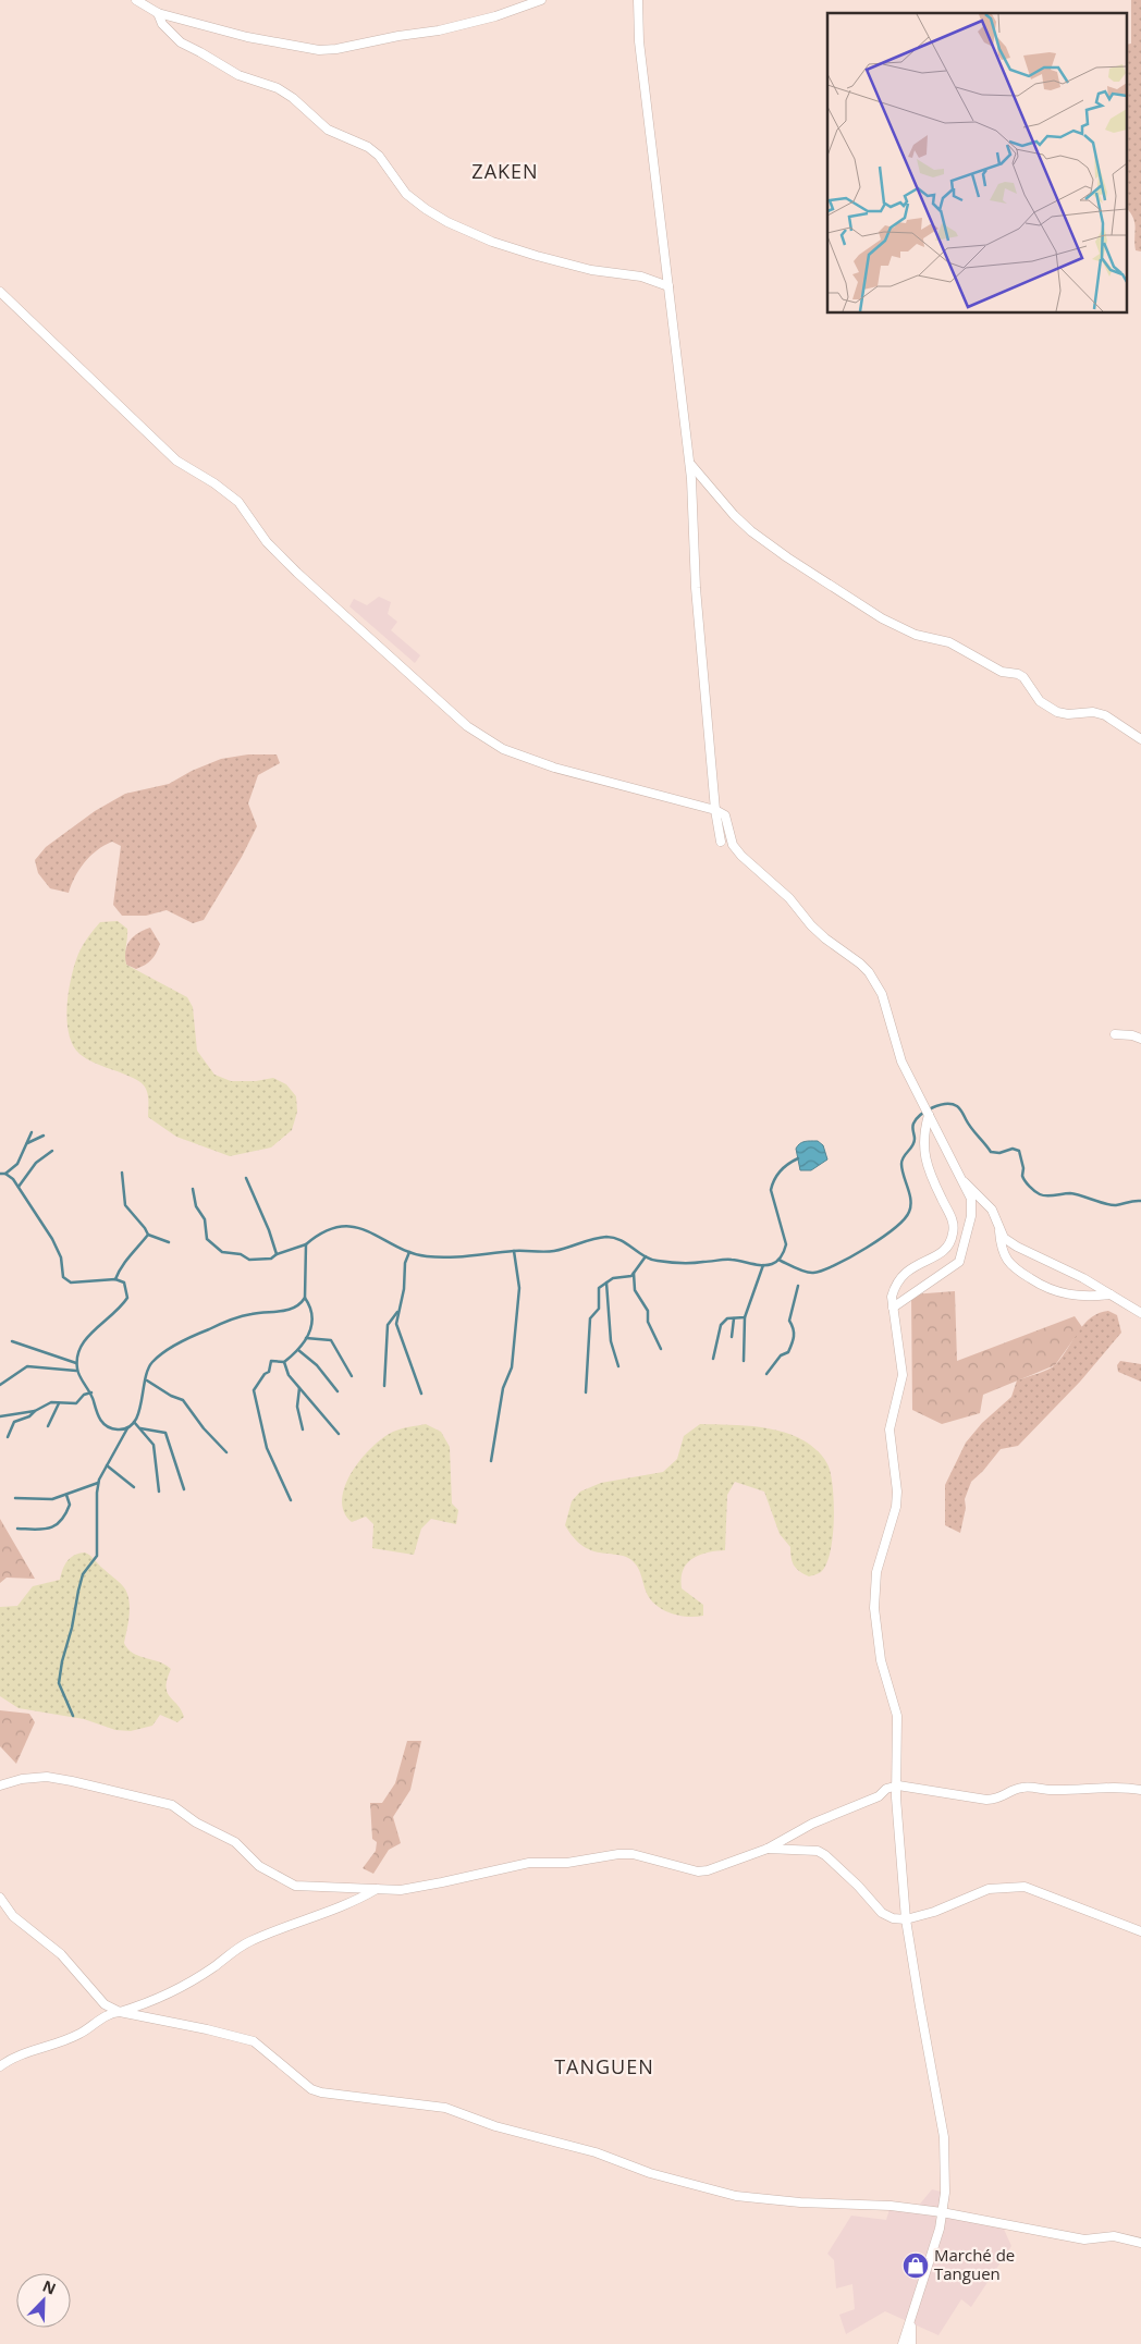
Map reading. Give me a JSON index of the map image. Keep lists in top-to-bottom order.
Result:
{
  "districts": ["ZAKEN", "TANGUEN"],
  "places": {
    "shop": ["Marché de Tanguen"]
  },
  "north": "top right"
}
